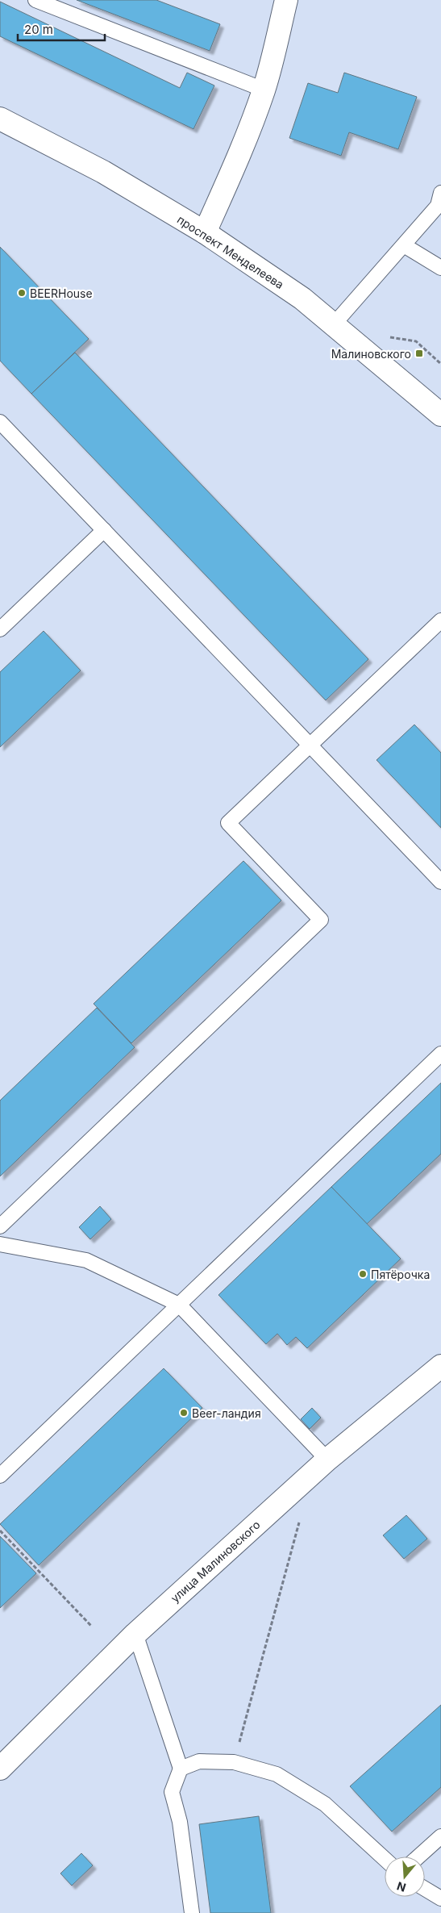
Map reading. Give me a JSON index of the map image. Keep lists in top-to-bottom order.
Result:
{
  "streets": {
    "street": ["проспект Менделеева", "улица Малиновского"]
  },
  "places": {
    "other": ["BEERHouse", "Пятёрочка", "Beer-ландия"],
    "transit": ["Малиновского"]
  },
  "scale_bar": "20 m",
  "north": "bottom"
}
